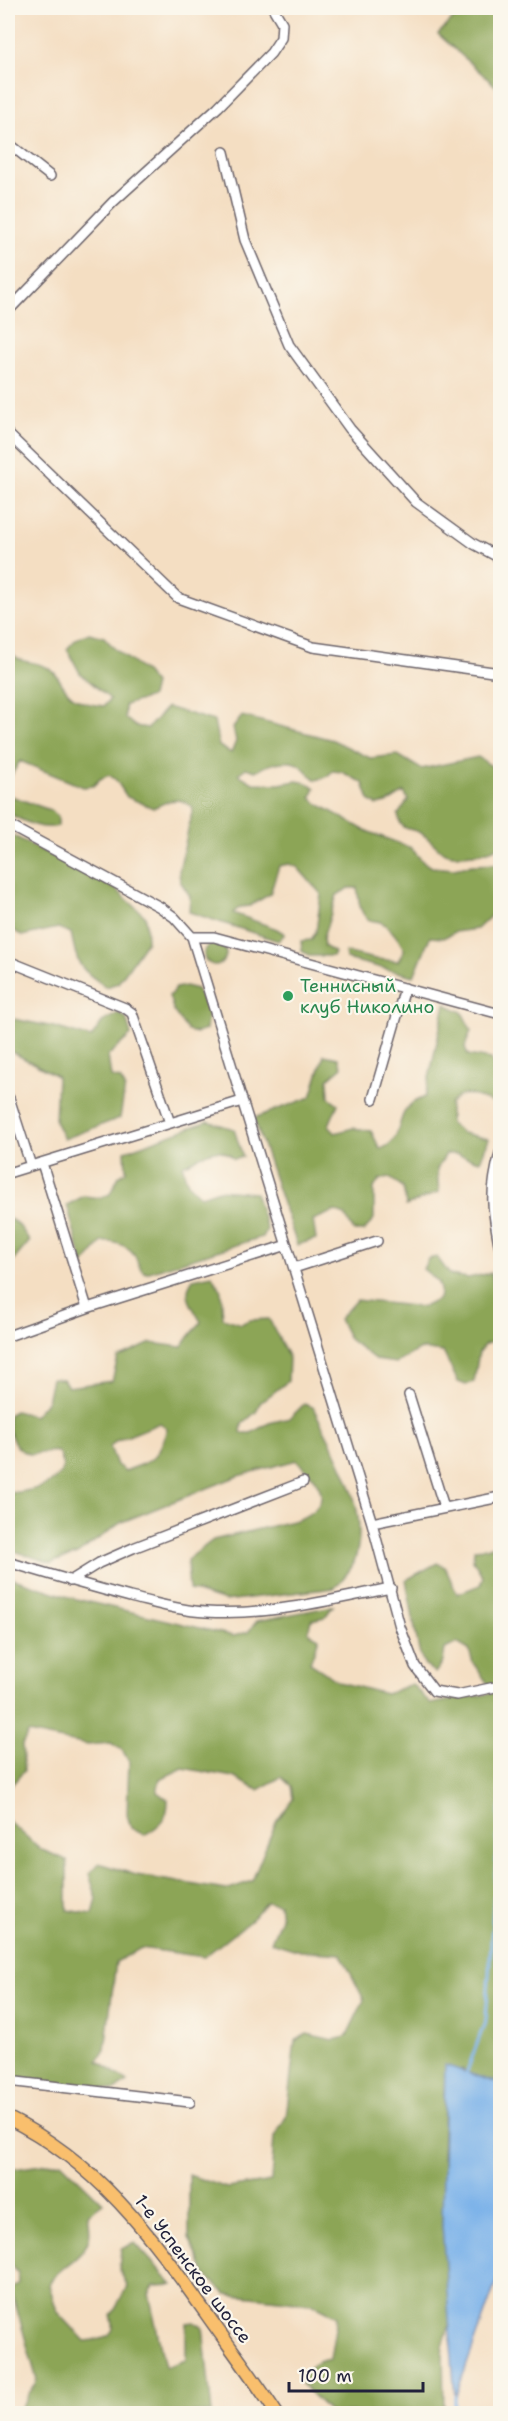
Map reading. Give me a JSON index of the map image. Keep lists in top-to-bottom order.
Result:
{
  "streets": {
    "main road": ["1-е Успенское шоссе"]
  },
  "places": ["Теннисный клуб Николино"],
  "scale_bar": "100 m"
}
